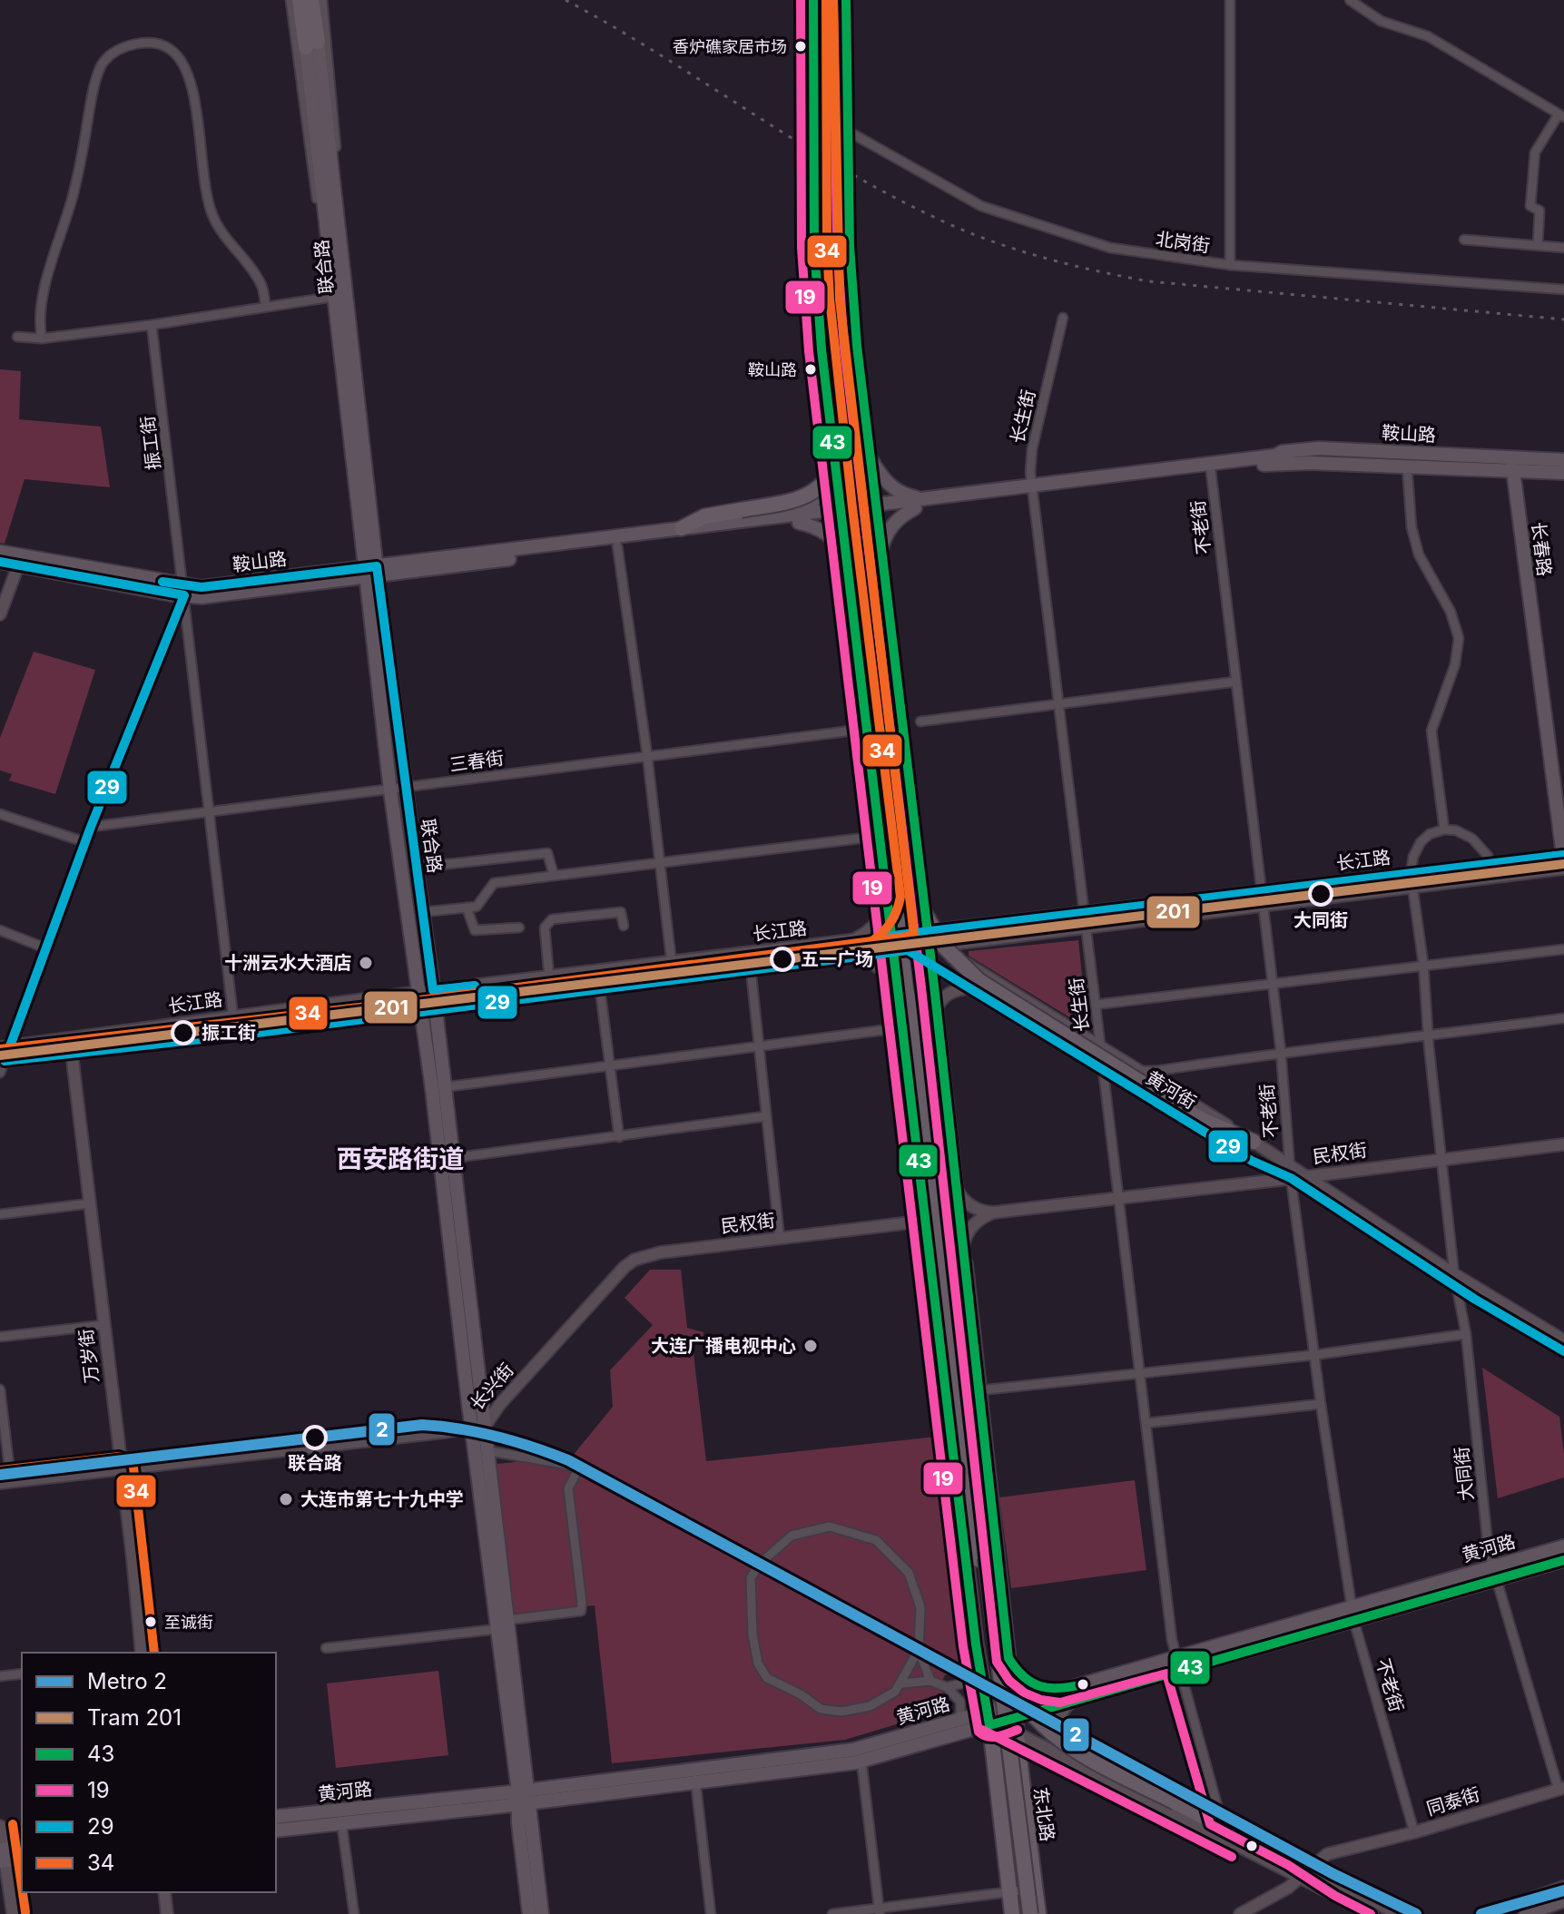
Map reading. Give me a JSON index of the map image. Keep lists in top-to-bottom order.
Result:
{
  "streets": {
    "highway": ["东北路"],
    "main road": [
      "联合路",
      "鞍山路",
      "长春路",
      "长江路",
      "黄河街",
      "民权街",
      "万岁街",
      "长兴街",
      "黄河路",
      "同泰街"
    ],
    "street": [
      "北岗街",
      "长生街",
      "振工街",
      "不老街",
      "三春街",
      "大同街"
    ]
  },
  "crossings": [
    ["联合路", "鞍山路"],
    ["联合路", "三春街"],
    ["联合路", "长江路"],
    ["联合路", "长兴街"],
    ["联合路", "黄河路"],
    ["长生街", "鞍山路"],
    ["长生街", "长江路"],
    ["长生街", "黄河街"],
    ["长生街", "民权街"],
    ["长生街", "黄河路"],
    ["鞍山路", "振工街"],
    ["鞍山路", "不老街"],
    ["鞍山路", "长春路"],
    ["鞍山路", "东北路"],
    ["振工街", "三春街"],
    ["振工街", "长江路"],
    ["不老街", "长江路"],
    ["不老街", "黄河街"],
    ["不老街", "民权街"],
    ["不老街", "黄河路"],
    ["不老街", "同泰街"],
    ["长春路", "长江路"],
    ["三春街", "东北路"],
    ["长江路", "黄河街"],
    ["长江路", "万岁街"],
    ["长江路", "大同街"],
    ["长江路", "东北路"],
    ["黄河街", "民权街"],
    ["黄河街", "大同街"],
    ["黄河街", "东北路"],
    ["民权街", "长兴街"],
    ["民权街", "大同街"],
    ["民权街", "东北路"],
    ["万岁街", "长兴街"],
    ["大同街", "黄河路"],
    ["大同街", "同泰街"],
    ["黄河路", "东北路"]
  ],
  "districts": ["西安路街道"],
  "places": [
    "香炉礁家居市场",
    "鞍山路",
    "大同街",
    "五一广场",
    "十洲云水大酒店",
    "振工街",
    "大连广播电视中心",
    "联合路",
    "大连市第七十九中学",
    "至诚街"
  ],
  "lines": [
    "transit line 43",
    "transit line 19",
    "transit line 34",
    "transit line 29",
    "tram line 201",
    "metro line 2"
  ],
  "legend": [
    "Metro 2",
    "Tram 201",
    "43",
    "19",
    "29",
    "34"
  ]
}
